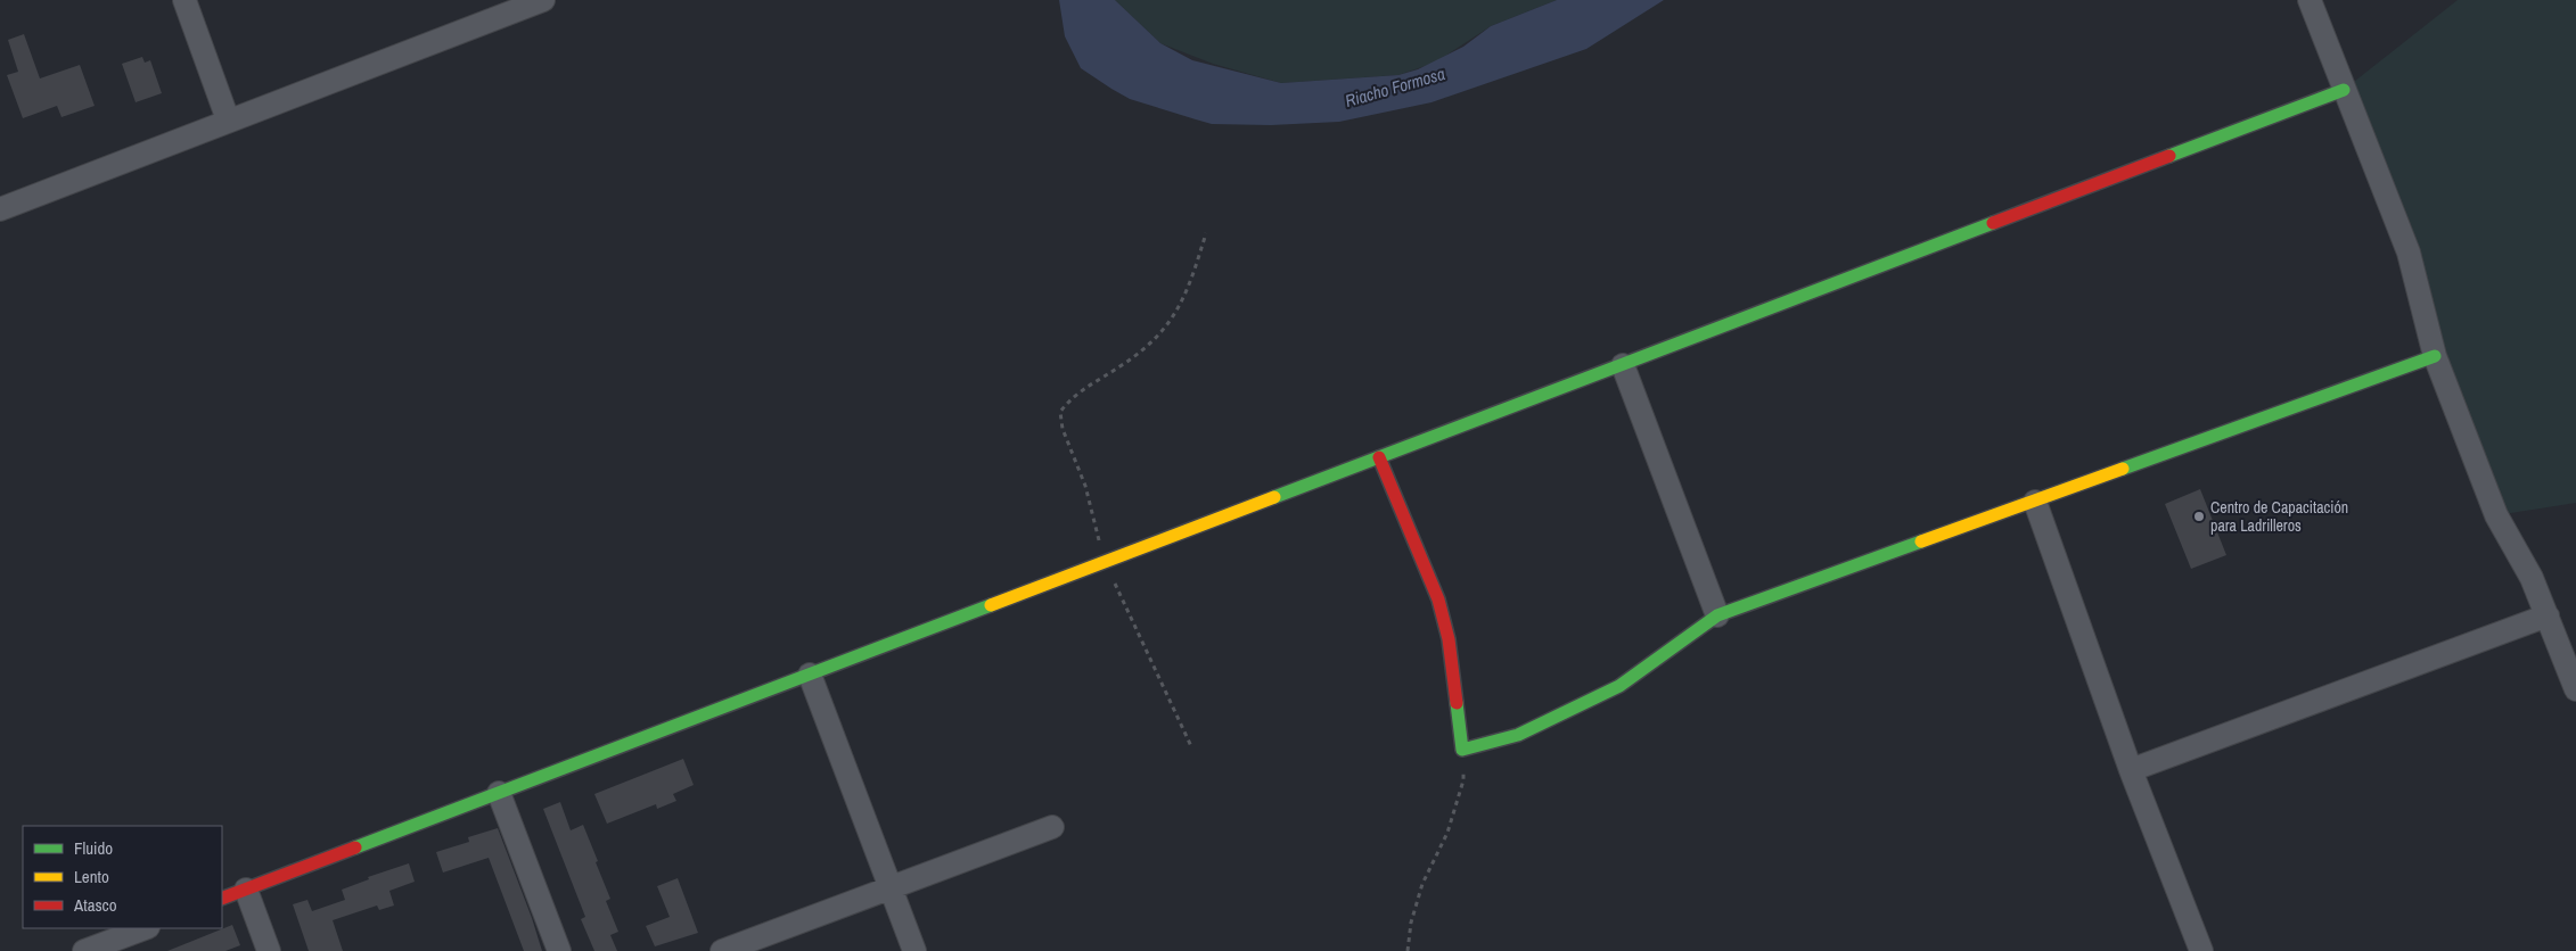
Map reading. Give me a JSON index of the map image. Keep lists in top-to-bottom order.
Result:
{
  "water": ["Riacho Formosa"],
  "places": ["Centro de Capacitación para Ladrilleros"],
  "legend": ["Fluido", "Lento", "Atasco"]
}
